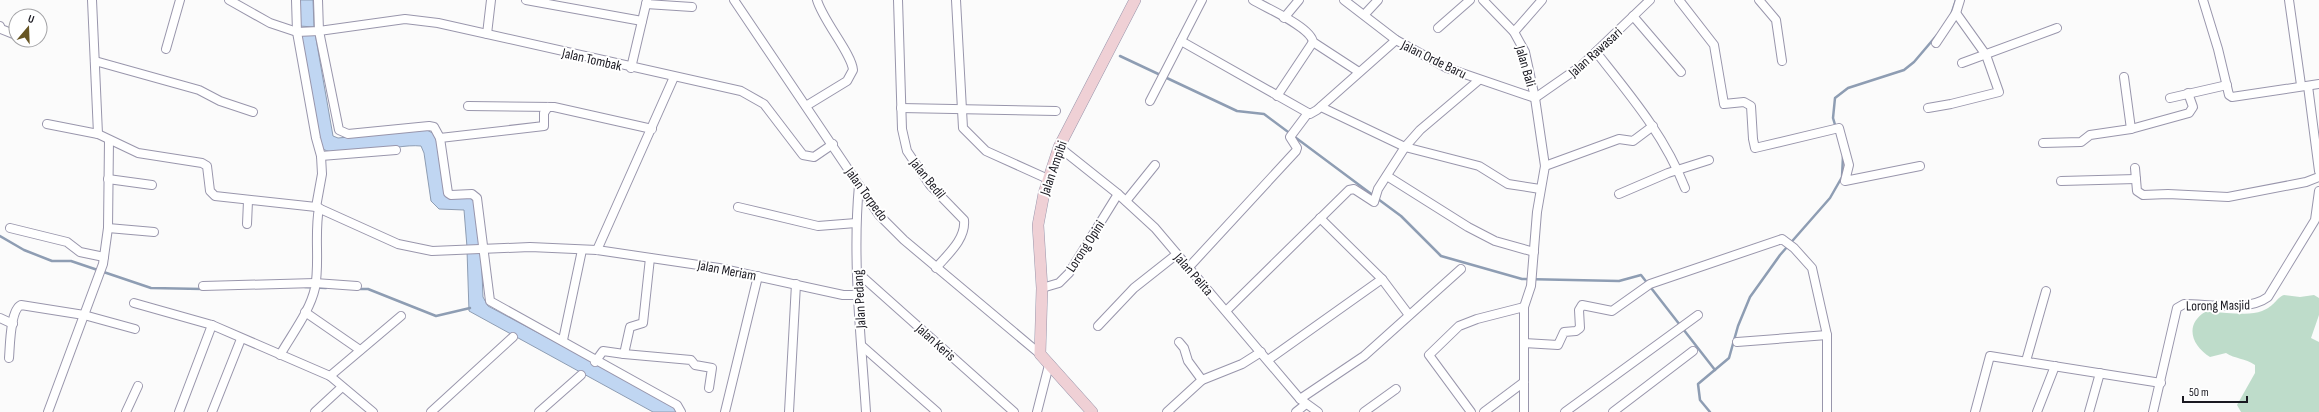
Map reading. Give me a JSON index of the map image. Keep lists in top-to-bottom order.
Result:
{
  "streets": {
    "street": [
      "Jalan Rawasari",
      "Jalan Tombak",
      "Jalan Orde Baru",
      "Jalan Bali",
      "Jalan Ampibi",
      "Jalan Bedil",
      "Jalan Torpedo",
      "Lorong Opini",
      "Jalan Meriam",
      "Jalan Pelita",
      "Jalan Pedang",
      "Lorong Masjid",
      "Jalan Keris"
    ]
  },
  "crossings": [
    ["Jalan Rawasari", "Jalan Orde Baru"],
    ["Jalan Rawasari", "Jalan Bali"],
    ["Jalan Tombak", "Jalan Torpedo"],
    ["Jalan Orde Baru", "Jalan Bali"],
    ["Jalan Ampibi", "Jalan Torpedo"],
    ["Jalan Ampibi", "Lorong Opini"],
    ["Jalan Ampibi", "Jalan Pelita"],
    ["Jalan Bedil", "Jalan Torpedo"],
    ["Jalan Torpedo", "Jalan Pedang"],
    ["Lorong Opini", "Jalan Pelita"],
    ["Jalan Meriam", "Jalan Pedang"],
    ["Jalan Pedang", "Jalan Keris"]
  ],
  "scale_bar": "50 m",
  "north": "top"
}
